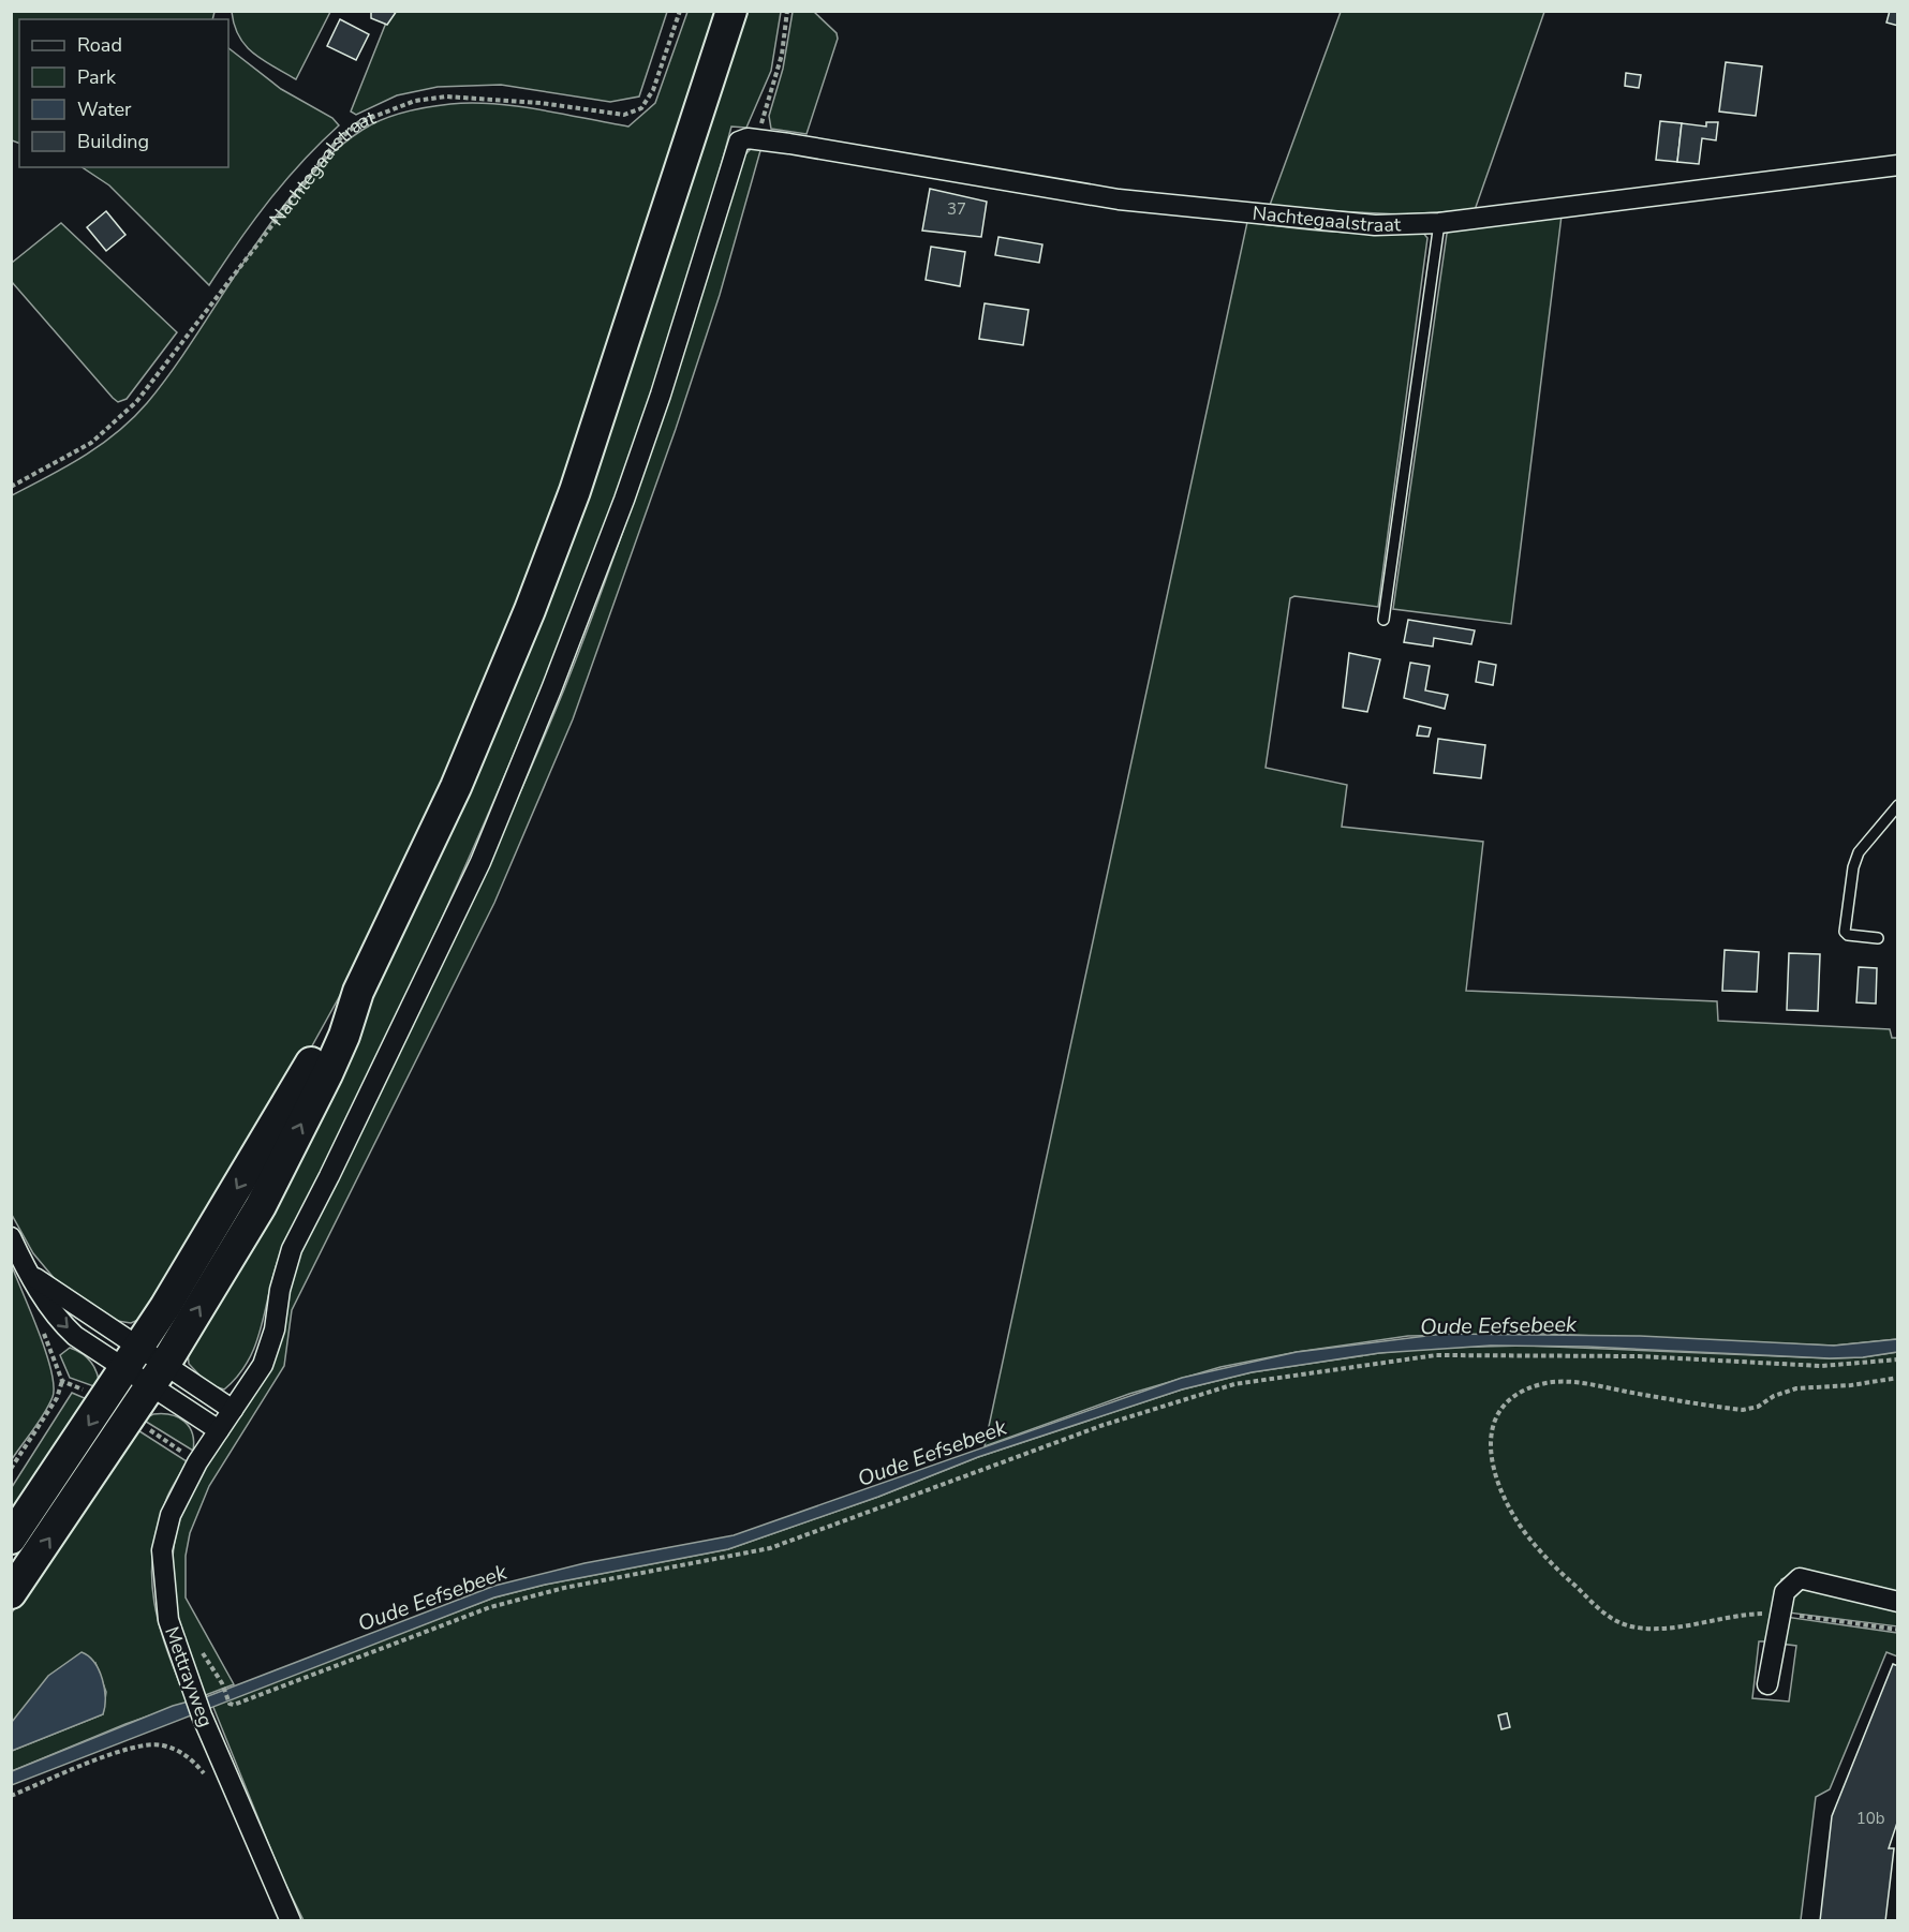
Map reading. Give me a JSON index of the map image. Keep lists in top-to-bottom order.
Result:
{
  "streets": {
    "street": ["Nachtegaalstraat", "Mettrayweg"]
  },
  "crossings": [
    ["Nachtegaalstraat", "Mettrayweg"]
  ],
  "water": ["Oude Eefsebeek"],
  "house_numbers": ["37", "10b"],
  "legend": [
    "Road",
    "Park",
    "Water",
    "Building"
  ]
}
